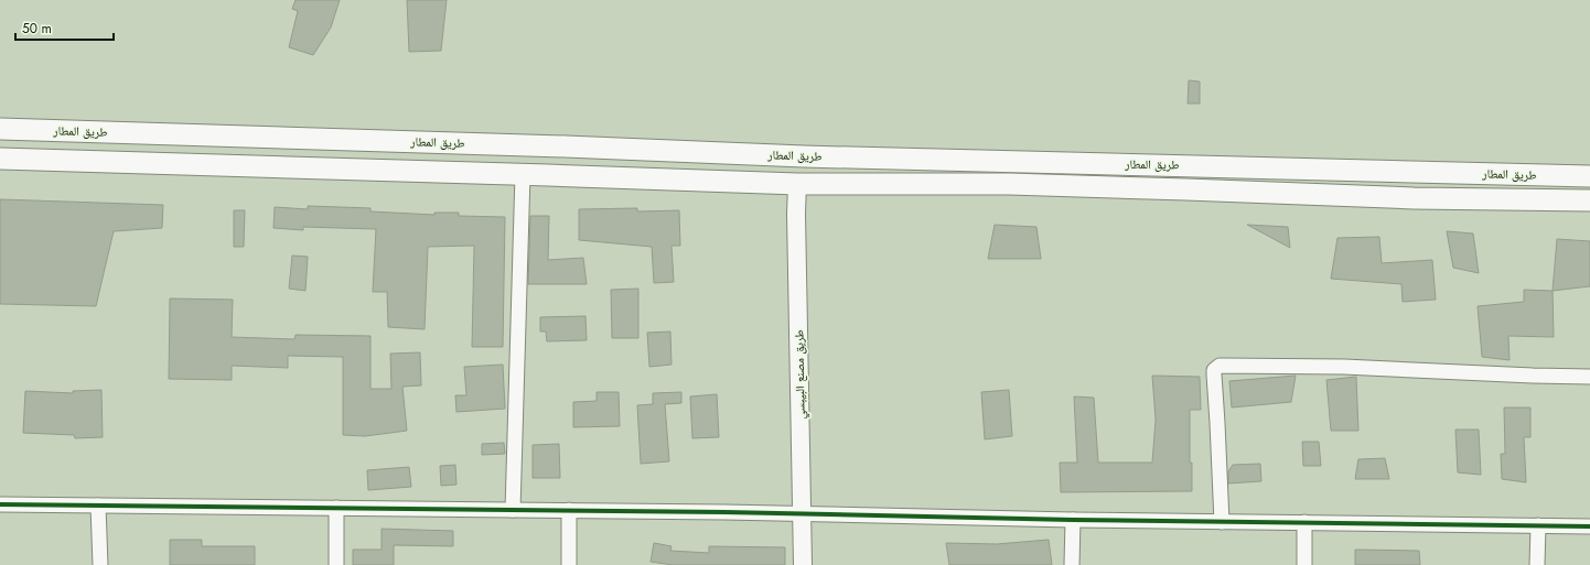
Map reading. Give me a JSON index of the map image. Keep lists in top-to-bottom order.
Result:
{
  "streets": {
    "highway": ["طريق المطار"],
    "main road": ["طريق مصنع البيبسي"]
  },
  "crossings": [
    ["طريق المطار", "طريق مصنع البيبسي"]
  ],
  "scale_bar": "50 m"
}
